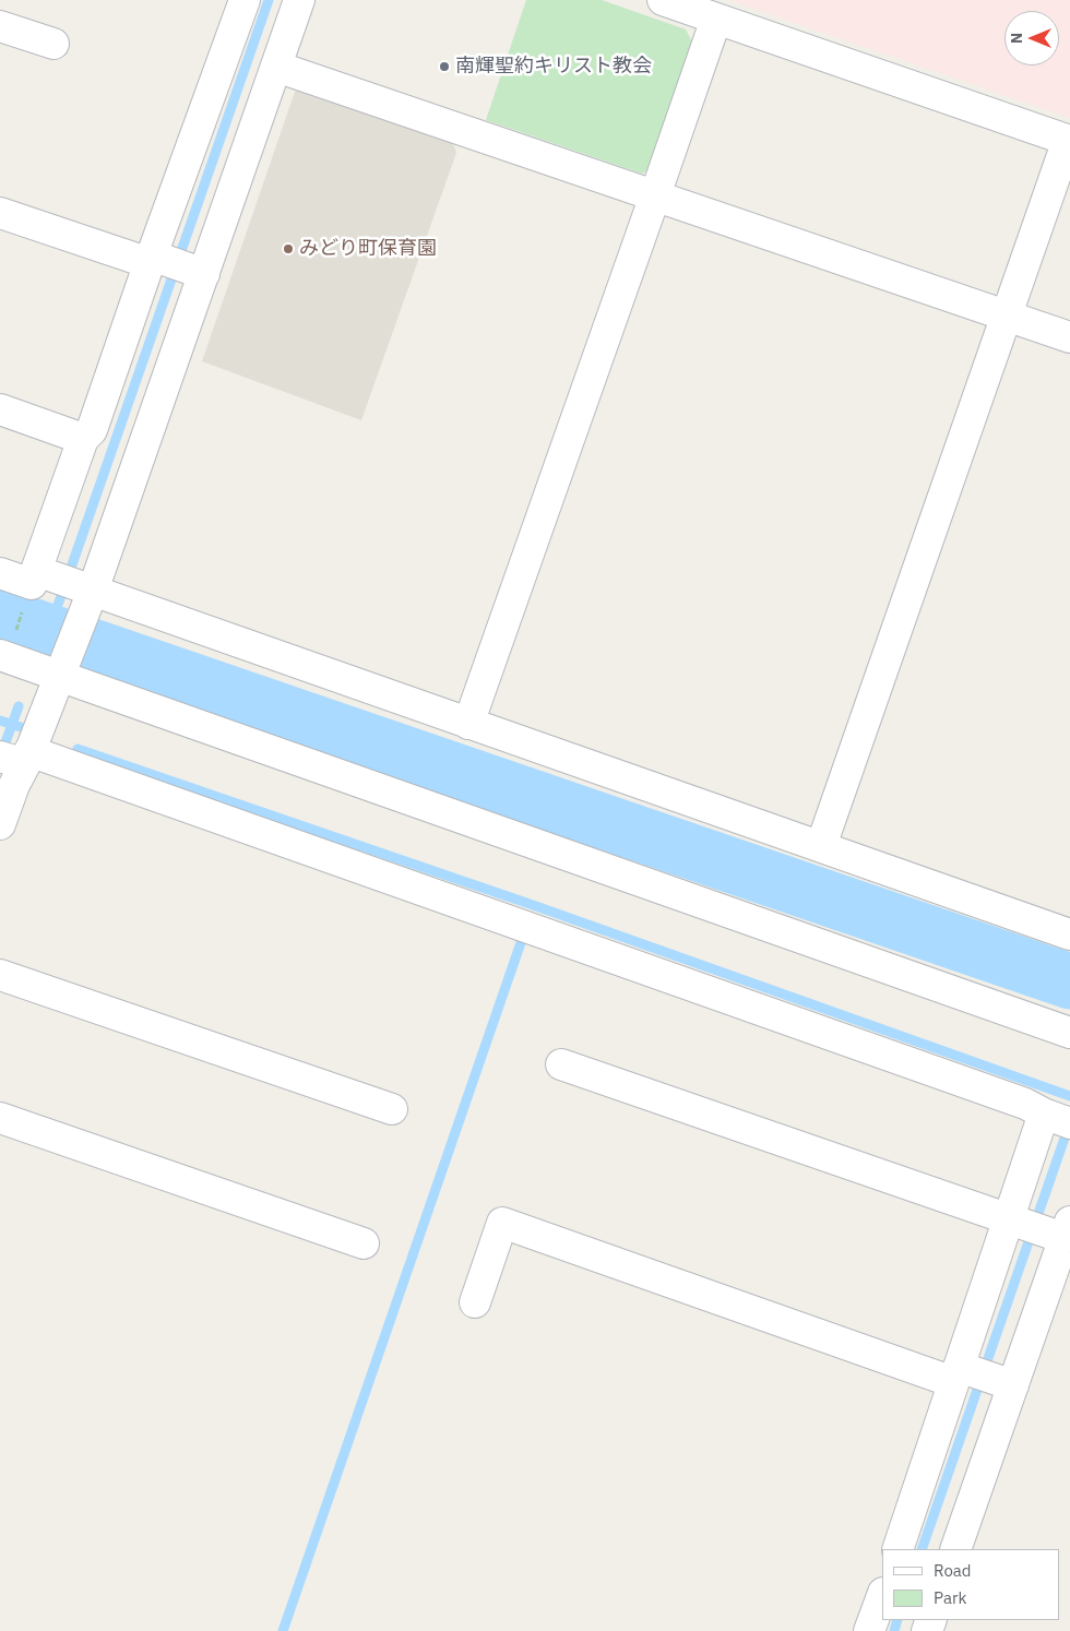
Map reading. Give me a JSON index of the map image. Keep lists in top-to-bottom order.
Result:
{
  "places": ["南輝聖約キリスト教会", "みどり町保育園"],
  "legend": ["Road", "Park"],
  "north": "left"
}
